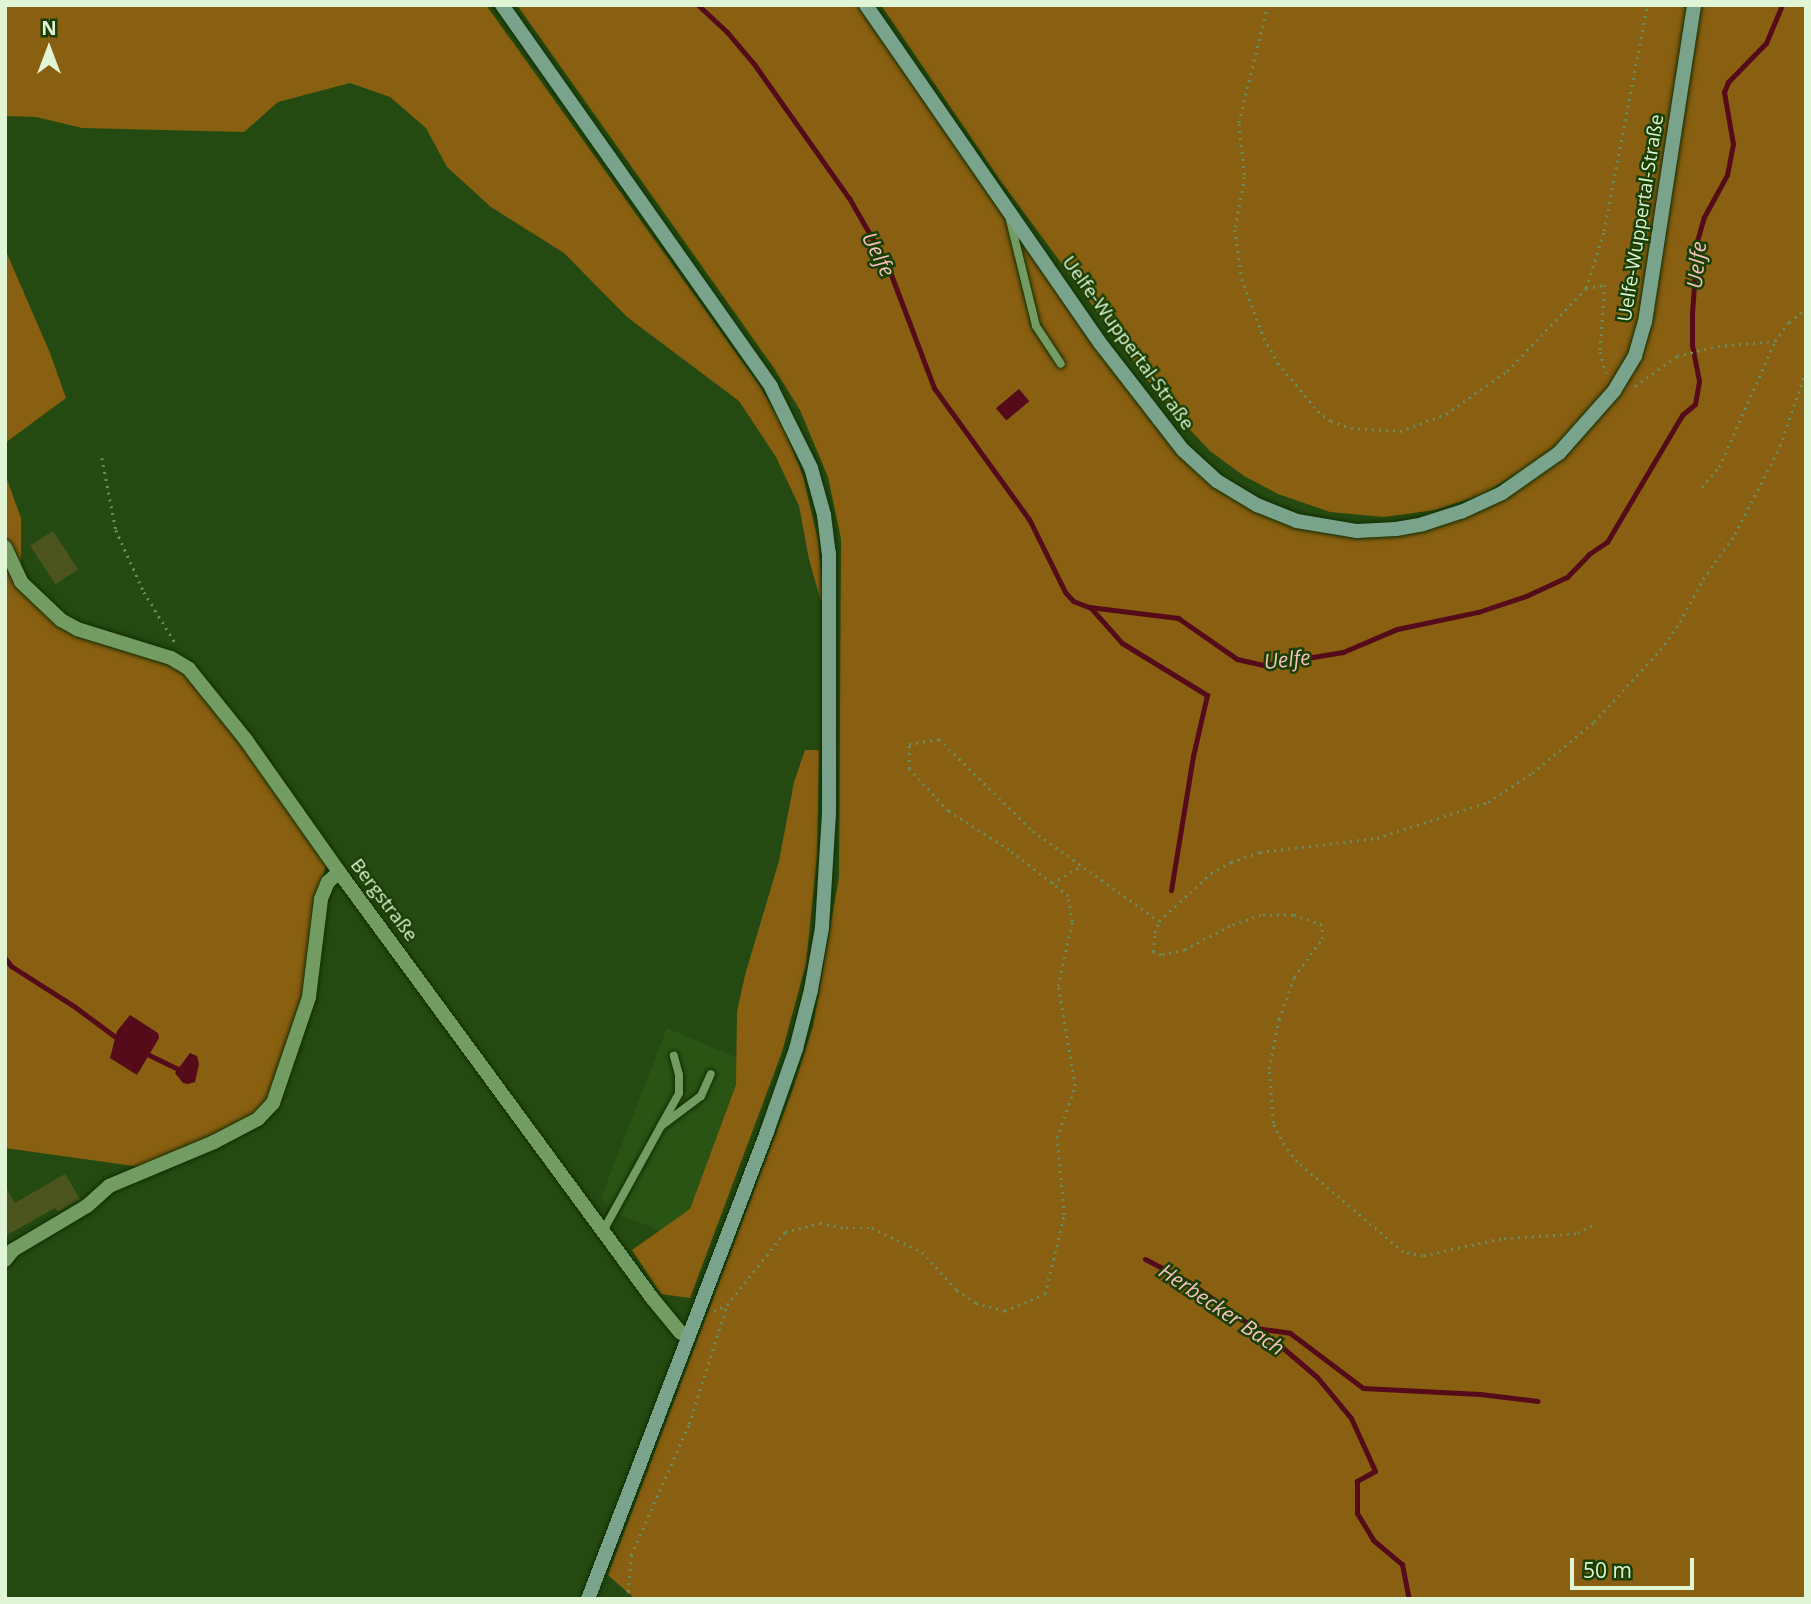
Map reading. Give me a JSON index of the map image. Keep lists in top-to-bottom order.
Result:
{
  "streets": {
    "main road": ["Uelfe-Wuppertal-Straße"],
    "street": ["Bergstraße"]
  },
  "water": ["Uelfe", "Herbecker Bach"],
  "scale_bar": "50 m",
  "north": "top"
}
